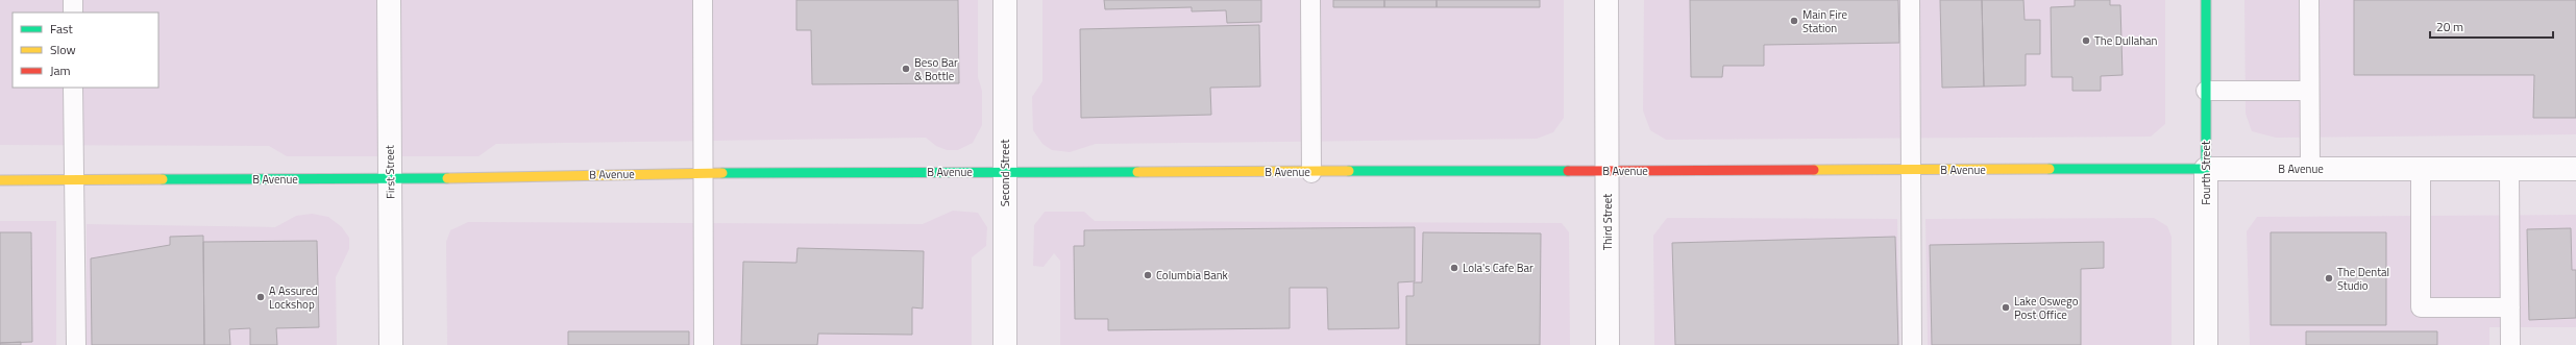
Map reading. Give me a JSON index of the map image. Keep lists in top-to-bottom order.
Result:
{
  "streets": {
    "street": [
      "B Avenue",
      "First Street",
      "Second Street",
      "Fourth Street",
      "Third Street"
    ]
  },
  "crossings": [
    ["B Avenue", "First Street"],
    ["B Avenue", "Second Street"],
    ["B Avenue", "Fourth Street"],
    ["B Avenue", "Third Street"]
  ],
  "places": [
    "Main Fire Station",
    "The Dullahan",
    "Beso Bar & Bottle",
    "Lola's Cafe Bar",
    "Columbia Bank",
    "The Dental Studio",
    "A Assured Lockshop",
    "Lake Oswego Post Office"
  ],
  "legend": ["Fast", "Slow", "Jam"],
  "scale_bar": "20 m"
}
